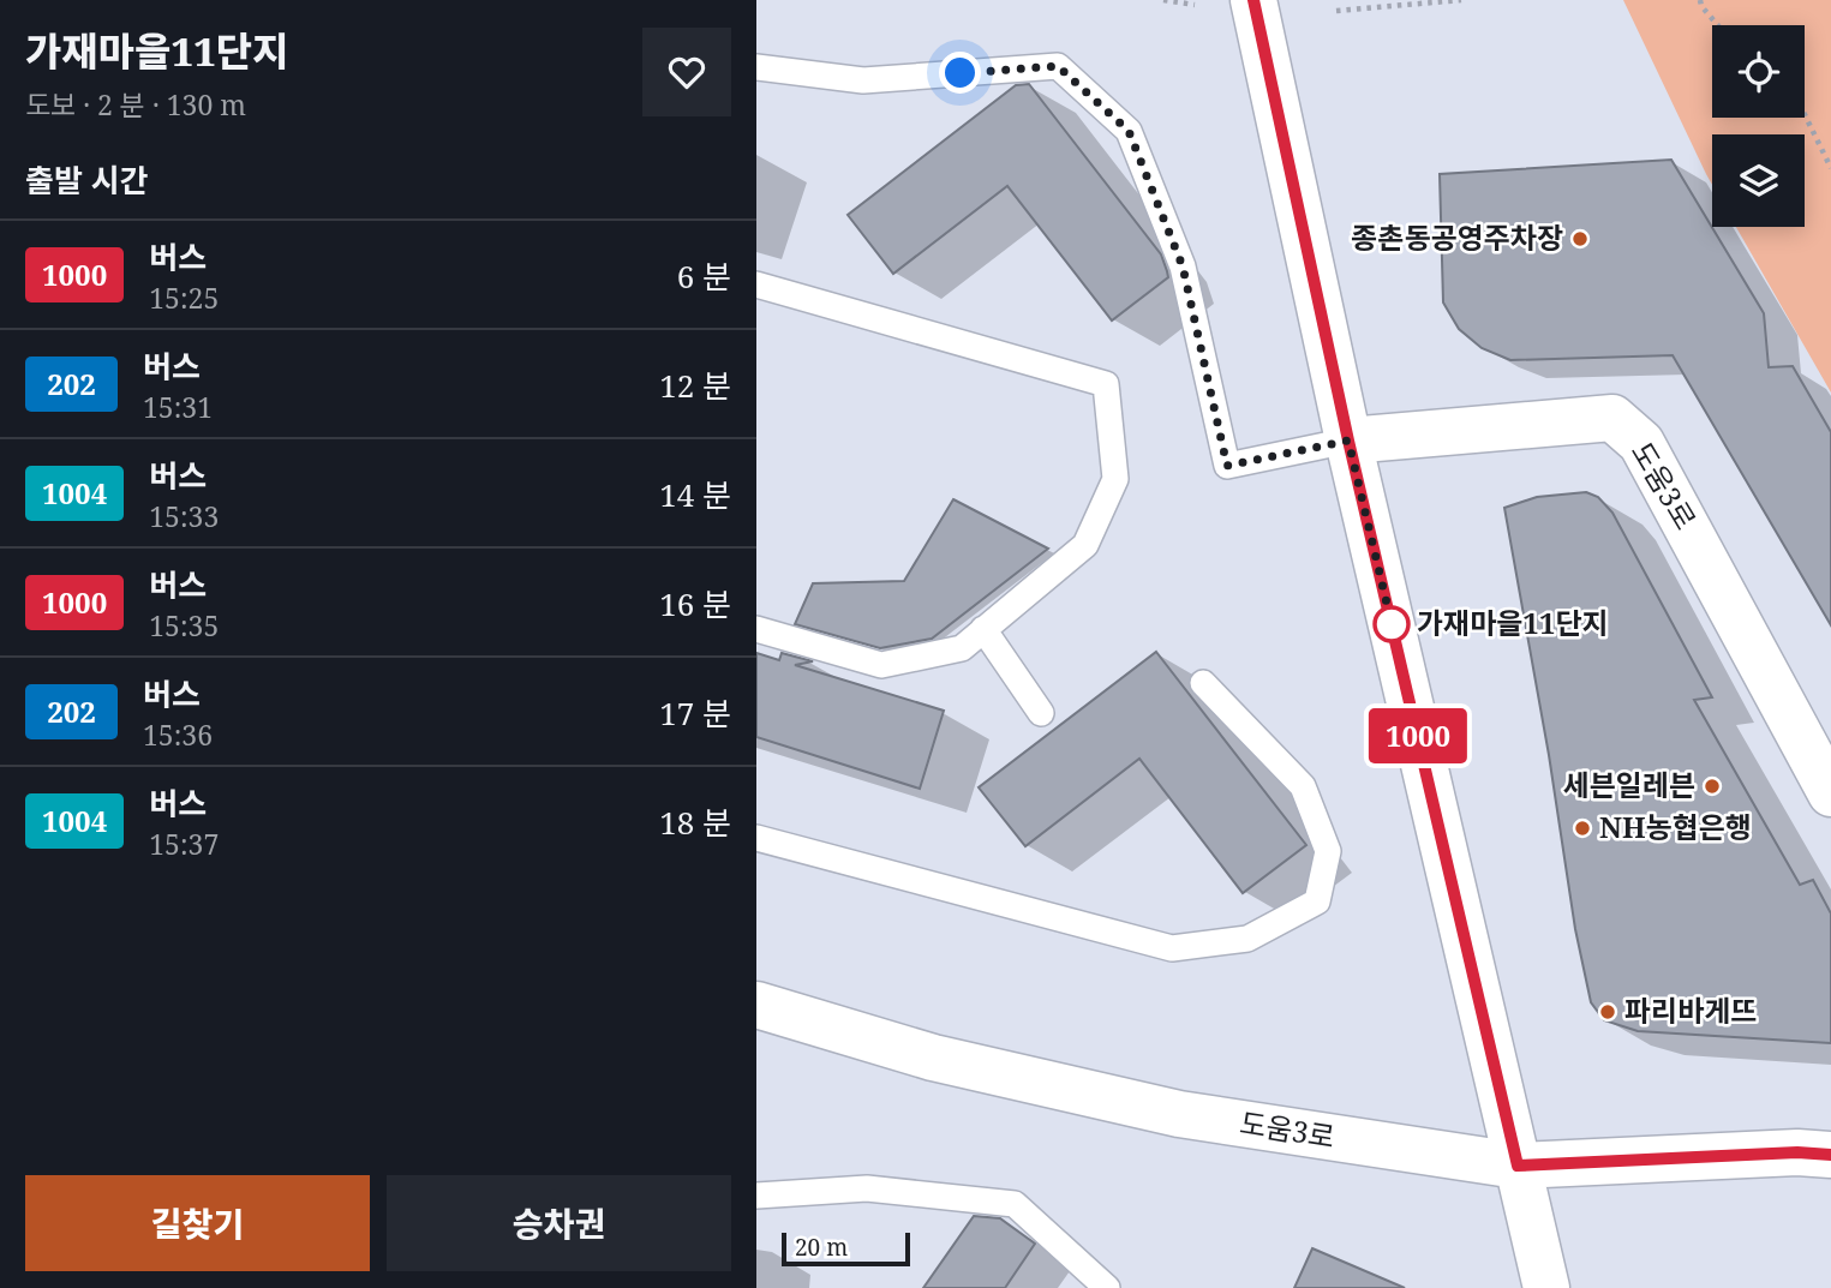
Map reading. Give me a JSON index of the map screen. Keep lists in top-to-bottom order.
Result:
{
  "streets": {
    "street": ["도움3로"]
  },
  "places": [
    "종촌동공영주차장",
    "가재마을11단지",
    "세븐일레븐",
    "NH농협은행",
    "파리바게뜨"
  ],
  "lines": ["bus line 1000"],
  "scale_bar": "20 m",
  "page": {
    "heading": [
      ["가재마을11단지", "도보 · 2 분 · 130 m"],
      "출발 시간"
    ],
    "on_map": "1000",
    "list": [
      {
        "mark": "1000",
        "name": "버스",
        "note": "15:25",
        "value": "6 분"
      },
      {
        "mark": "202",
        "name": "버스",
        "note": "15:31",
        "value": "12 분"
      },
      {
        "mark": "1004",
        "name": "버스",
        "note": "15:33",
        "value": "14 분"
      },
      {
        "mark": "1000",
        "name": "버스",
        "note": "15:35",
        "value": "16 분"
      },
      {
        "mark": "202",
        "name": "버스",
        "note": "15:36",
        "value": "17 분"
      },
      {
        "mark": "1004",
        "name": "버스",
        "note": "15:37",
        "value": "18 분"
      }
    ],
    "buttons": ["길찾기", "승차권"],
    "scale": "20 m"
  }
}
